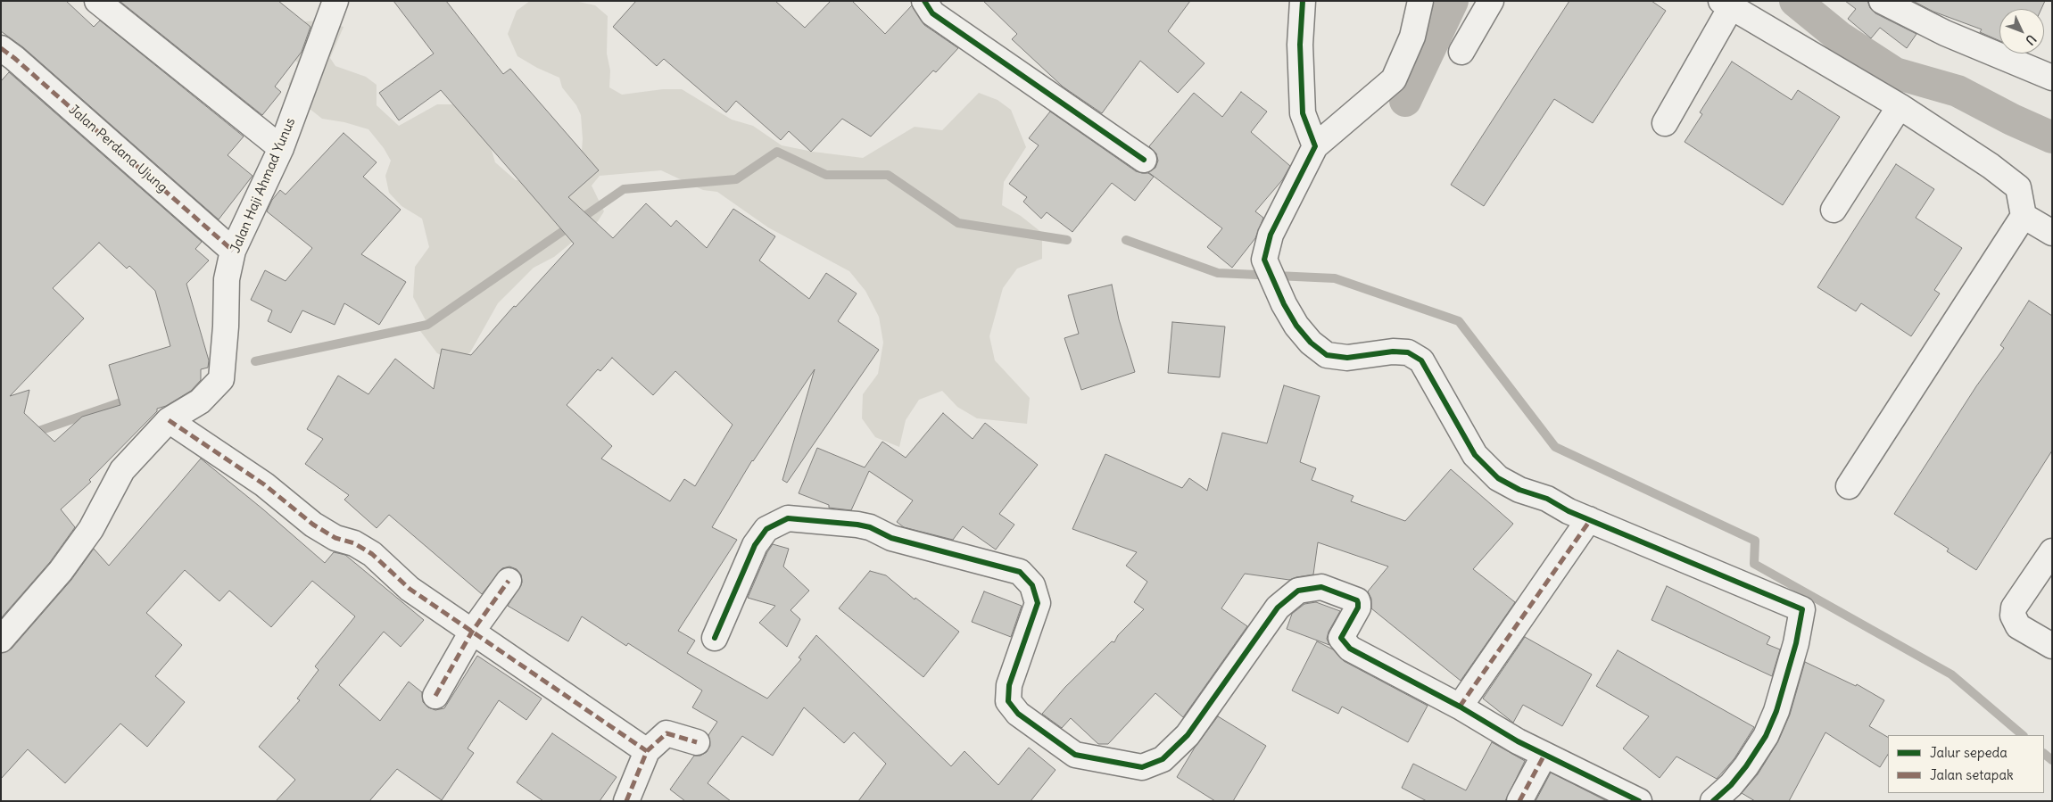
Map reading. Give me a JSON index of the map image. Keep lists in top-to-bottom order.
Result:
{
  "streets": {
    "street": ["Jalan Perdana Ujung", "Jalan Haji Ahmad Yunus"]
  },
  "crossings": [
    ["Jalan Perdana Ujung", "Jalan Haji Ahmad Yunus"]
  ],
  "legend": ["Jalur sepeda", "Jalan setapak"],
  "north": "bottom right"
}
